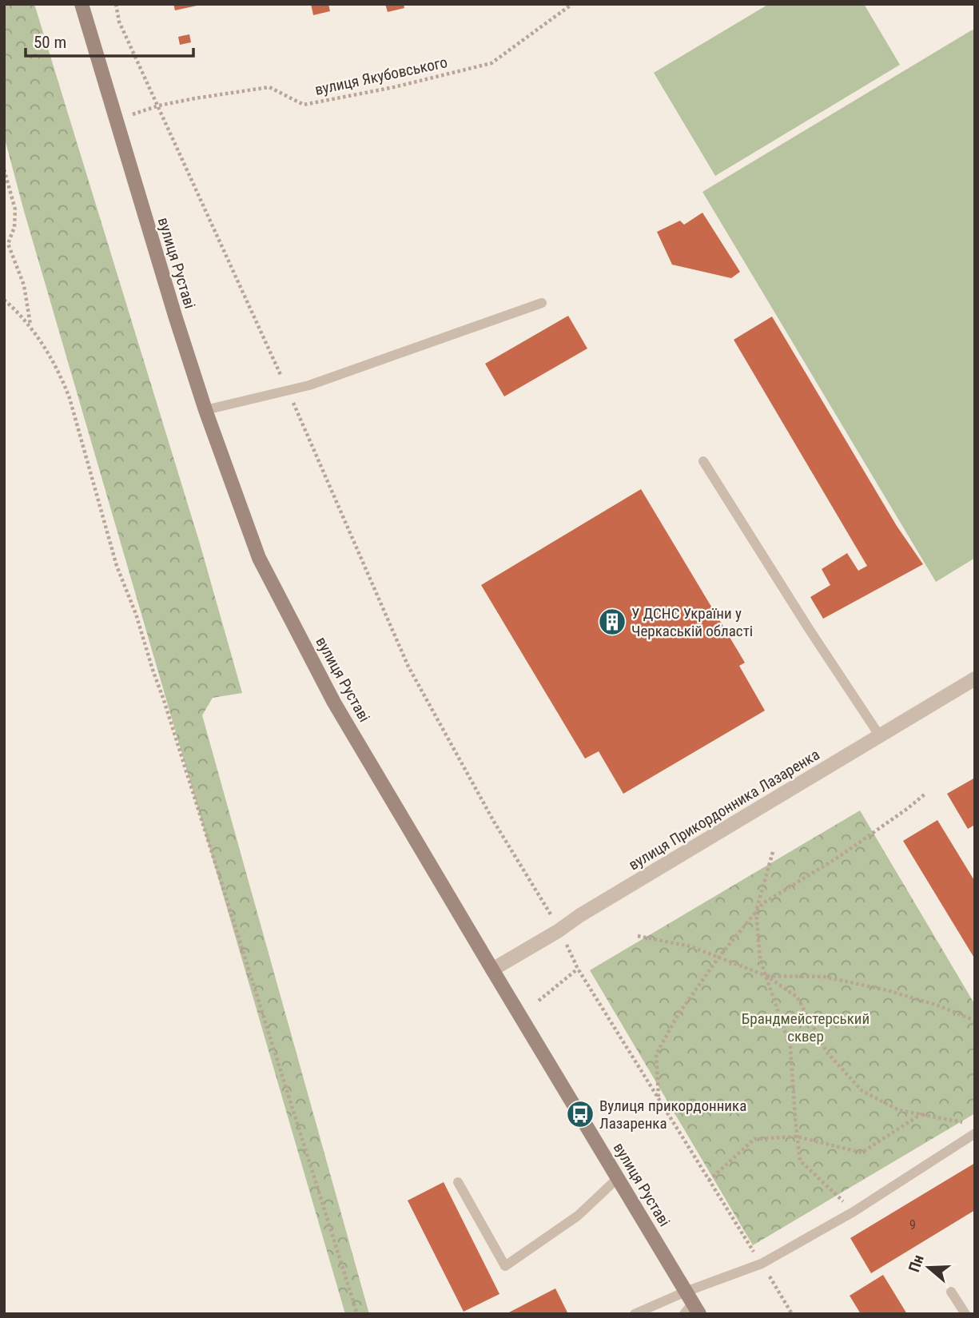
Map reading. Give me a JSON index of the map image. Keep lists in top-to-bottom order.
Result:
{
  "streets": {
    "main road": ["вулиця Руставі"],
    "street": ["вулиця Прикордонника Лазаренка"],
    "path": ["вулиця Якубовського"]
  },
  "crossings": [
    ["вулиця Якубовського", "вулиця Руставі"],
    ["вулиця Руставі", "вулиця Прикордонника Лазаренка"]
  ],
  "parks": ["Брандмейстерський сквер"],
  "places": {
    "building": ["У ДСНС України у Черкаській області"],
    "bus stop": ["Вулиця прикордонника Лазаренка"]
  },
  "house_numbers": ["9"],
  "scale_bar": "50 m",
  "north": "left"
}
